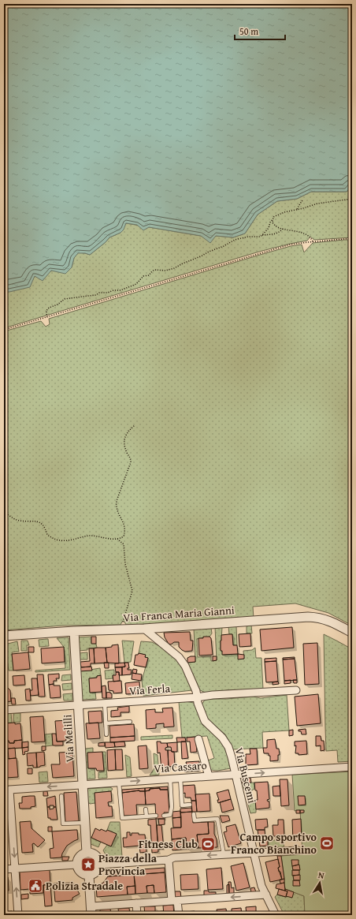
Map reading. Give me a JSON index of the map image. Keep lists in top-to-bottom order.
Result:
{
  "streets": {
    "street": [
      "Via Franca Maria Gianni",
      "Via Ferla",
      "Via Melilli",
      "Via Cassaro",
      "Via Buscemi"
    ]
  },
  "crossings": [
    ["Via Franca Maria Gianni", "Via Melilli"],
    ["Via Franca Maria Gianni", "Via Buscemi"],
    ["Via Ferla", "Via Melilli"],
    ["Via Ferla", "Via Buscemi"],
    ["Via Melilli", "Via Cassaro"],
    ["Via Cassaro", "Via Buscemi"]
  ],
  "places": {
    "sports": ["Campo sportivo Franco Bianchino", "Fitness Club"],
    "place": ["Piazza della Provincia"],
    "public building": ["Polizia Stradale"]
  },
  "scale_bar": "50 m",
  "north": "top"
}
